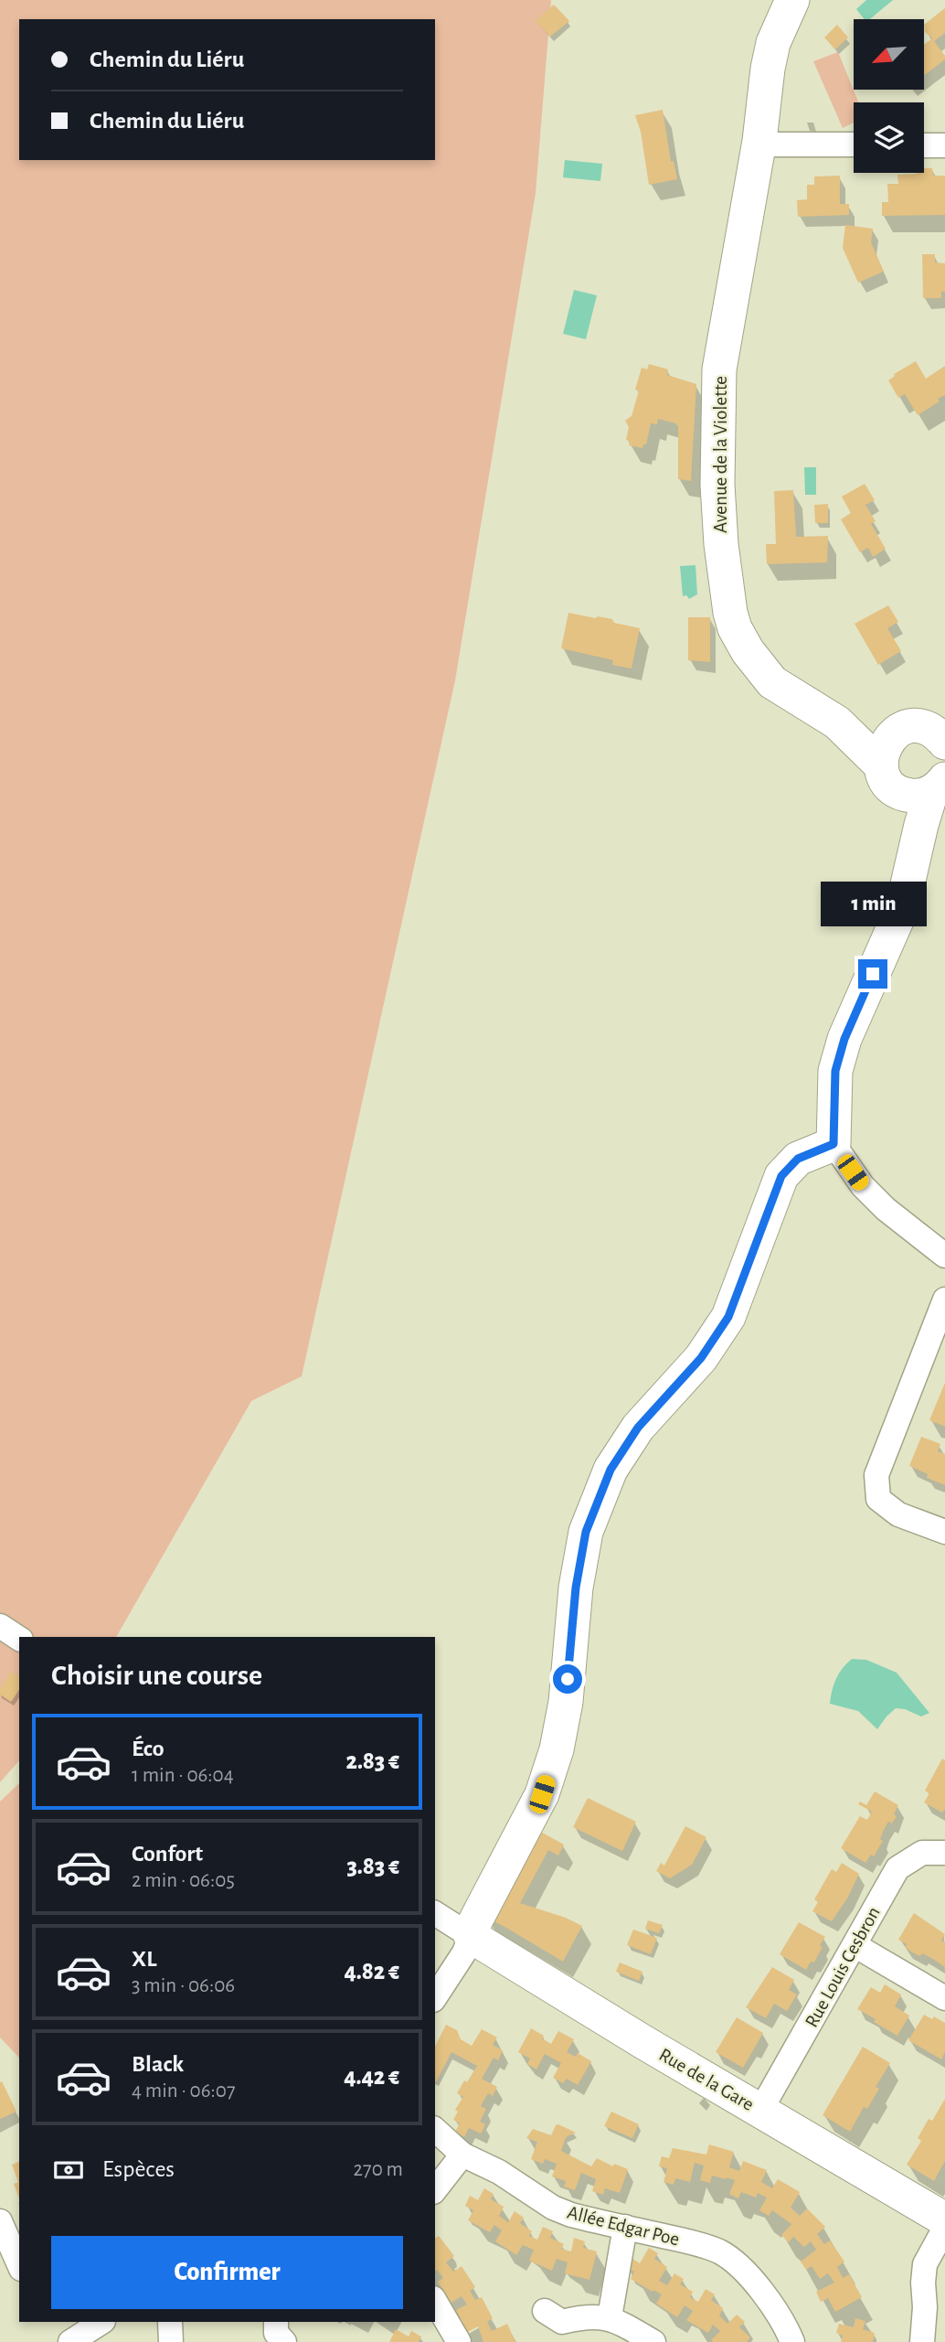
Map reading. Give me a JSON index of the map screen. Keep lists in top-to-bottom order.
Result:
{
  "streets": {
    "street": [
      "Avenue de la Violette",
      "Rue Louis Cesbron",
      "Rue de la Gare",
      "Allée Edgar Poe"
    ]
  },
  "crossings": [
    ["Rue Louis Cesbron", "Rue de la Gare"]
  ],
  "north": "bottom left",
  "page": {
    "banner": ["Chemin du Liéru", "Chemin du Liéru"],
    "bubble": "1 min",
    "heading": "Choisir une course",
    "list": [
      {
        "name": "Éco",
        "note": "1 min · 06:04",
        "value": "2.83 €"
      },
      {
        "name": "Confort",
        "note": "2 min · 06:05",
        "value": "3.83 €"
      },
      {
        "name": "XL",
        "note": "3 min · 06:06",
        "value": "4.82 €"
      },
      {
        "name": "Black",
        "note": "4 min · 06:07",
        "value": "4.42 €"
      }
    ],
    "pay": ["Espèces", "270 m"],
    "buttons": "Confirmer"
  }
}
